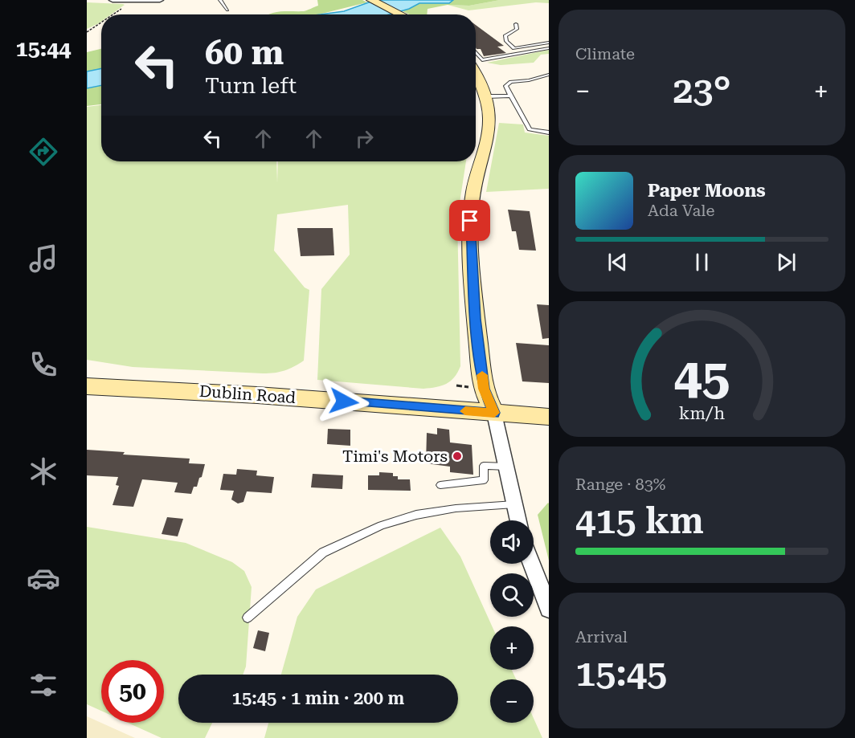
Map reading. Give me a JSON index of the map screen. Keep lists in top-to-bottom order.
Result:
{
  "streets": {
    "main road": ["Dublin Road"]
  },
  "places": ["Timi's Motors"],
  "page": {
    "tabs": "15:44",
    "tile": [
      "Climate",
      ["Range · 83%", "415 km"],
      ["Arrival", "15:45"]
    ],
    "turn": ["60 m", "Turn left"],
    "heat": ["−", "23°", "+"],
    "song": ["Paper Moons", "Ada Vale"],
    "map_buttons": ["+", "−"],
    "limit": "50",
    "trip": "15:45 · 1 min · 200 m",
    "gauge": ["45", "km/h"]
  }
}
